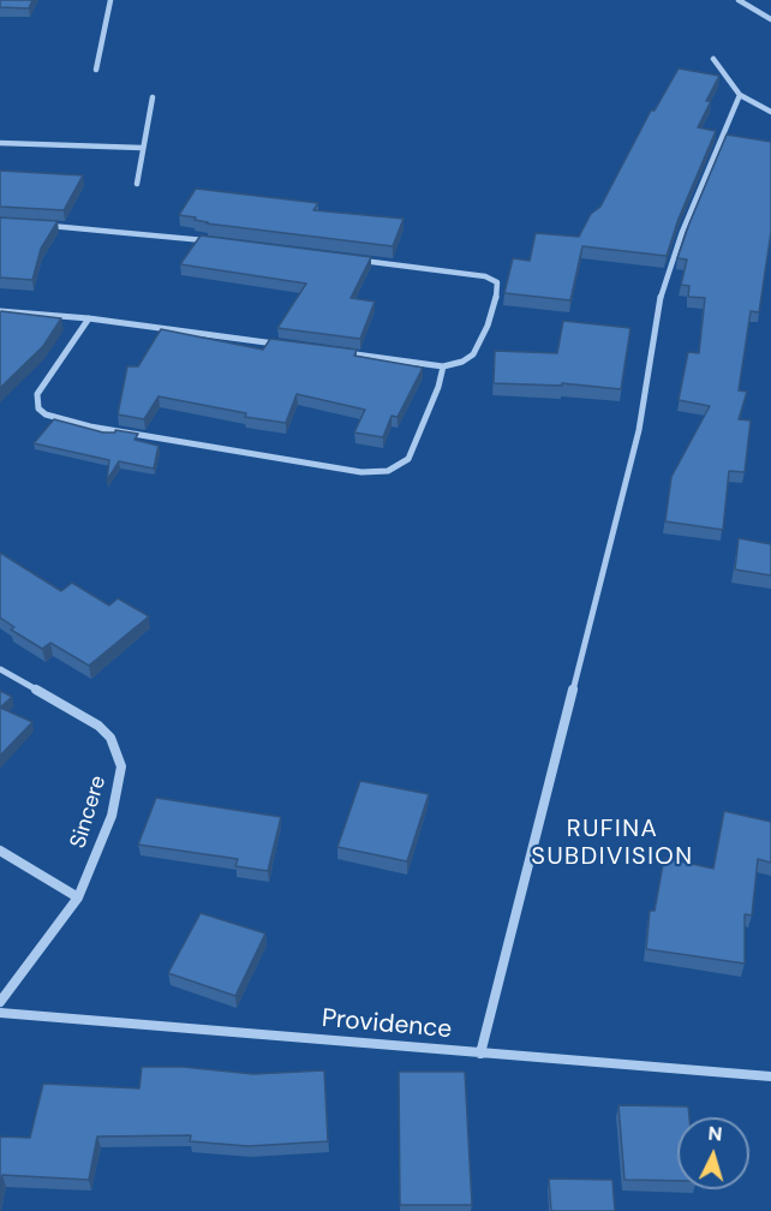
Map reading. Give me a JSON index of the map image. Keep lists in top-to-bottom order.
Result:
{
  "streets": {
    "street": ["Sincere", "Providence"]
  },
  "districts": ["RUFINA SUBDIVISION"],
  "north": "top"
}
